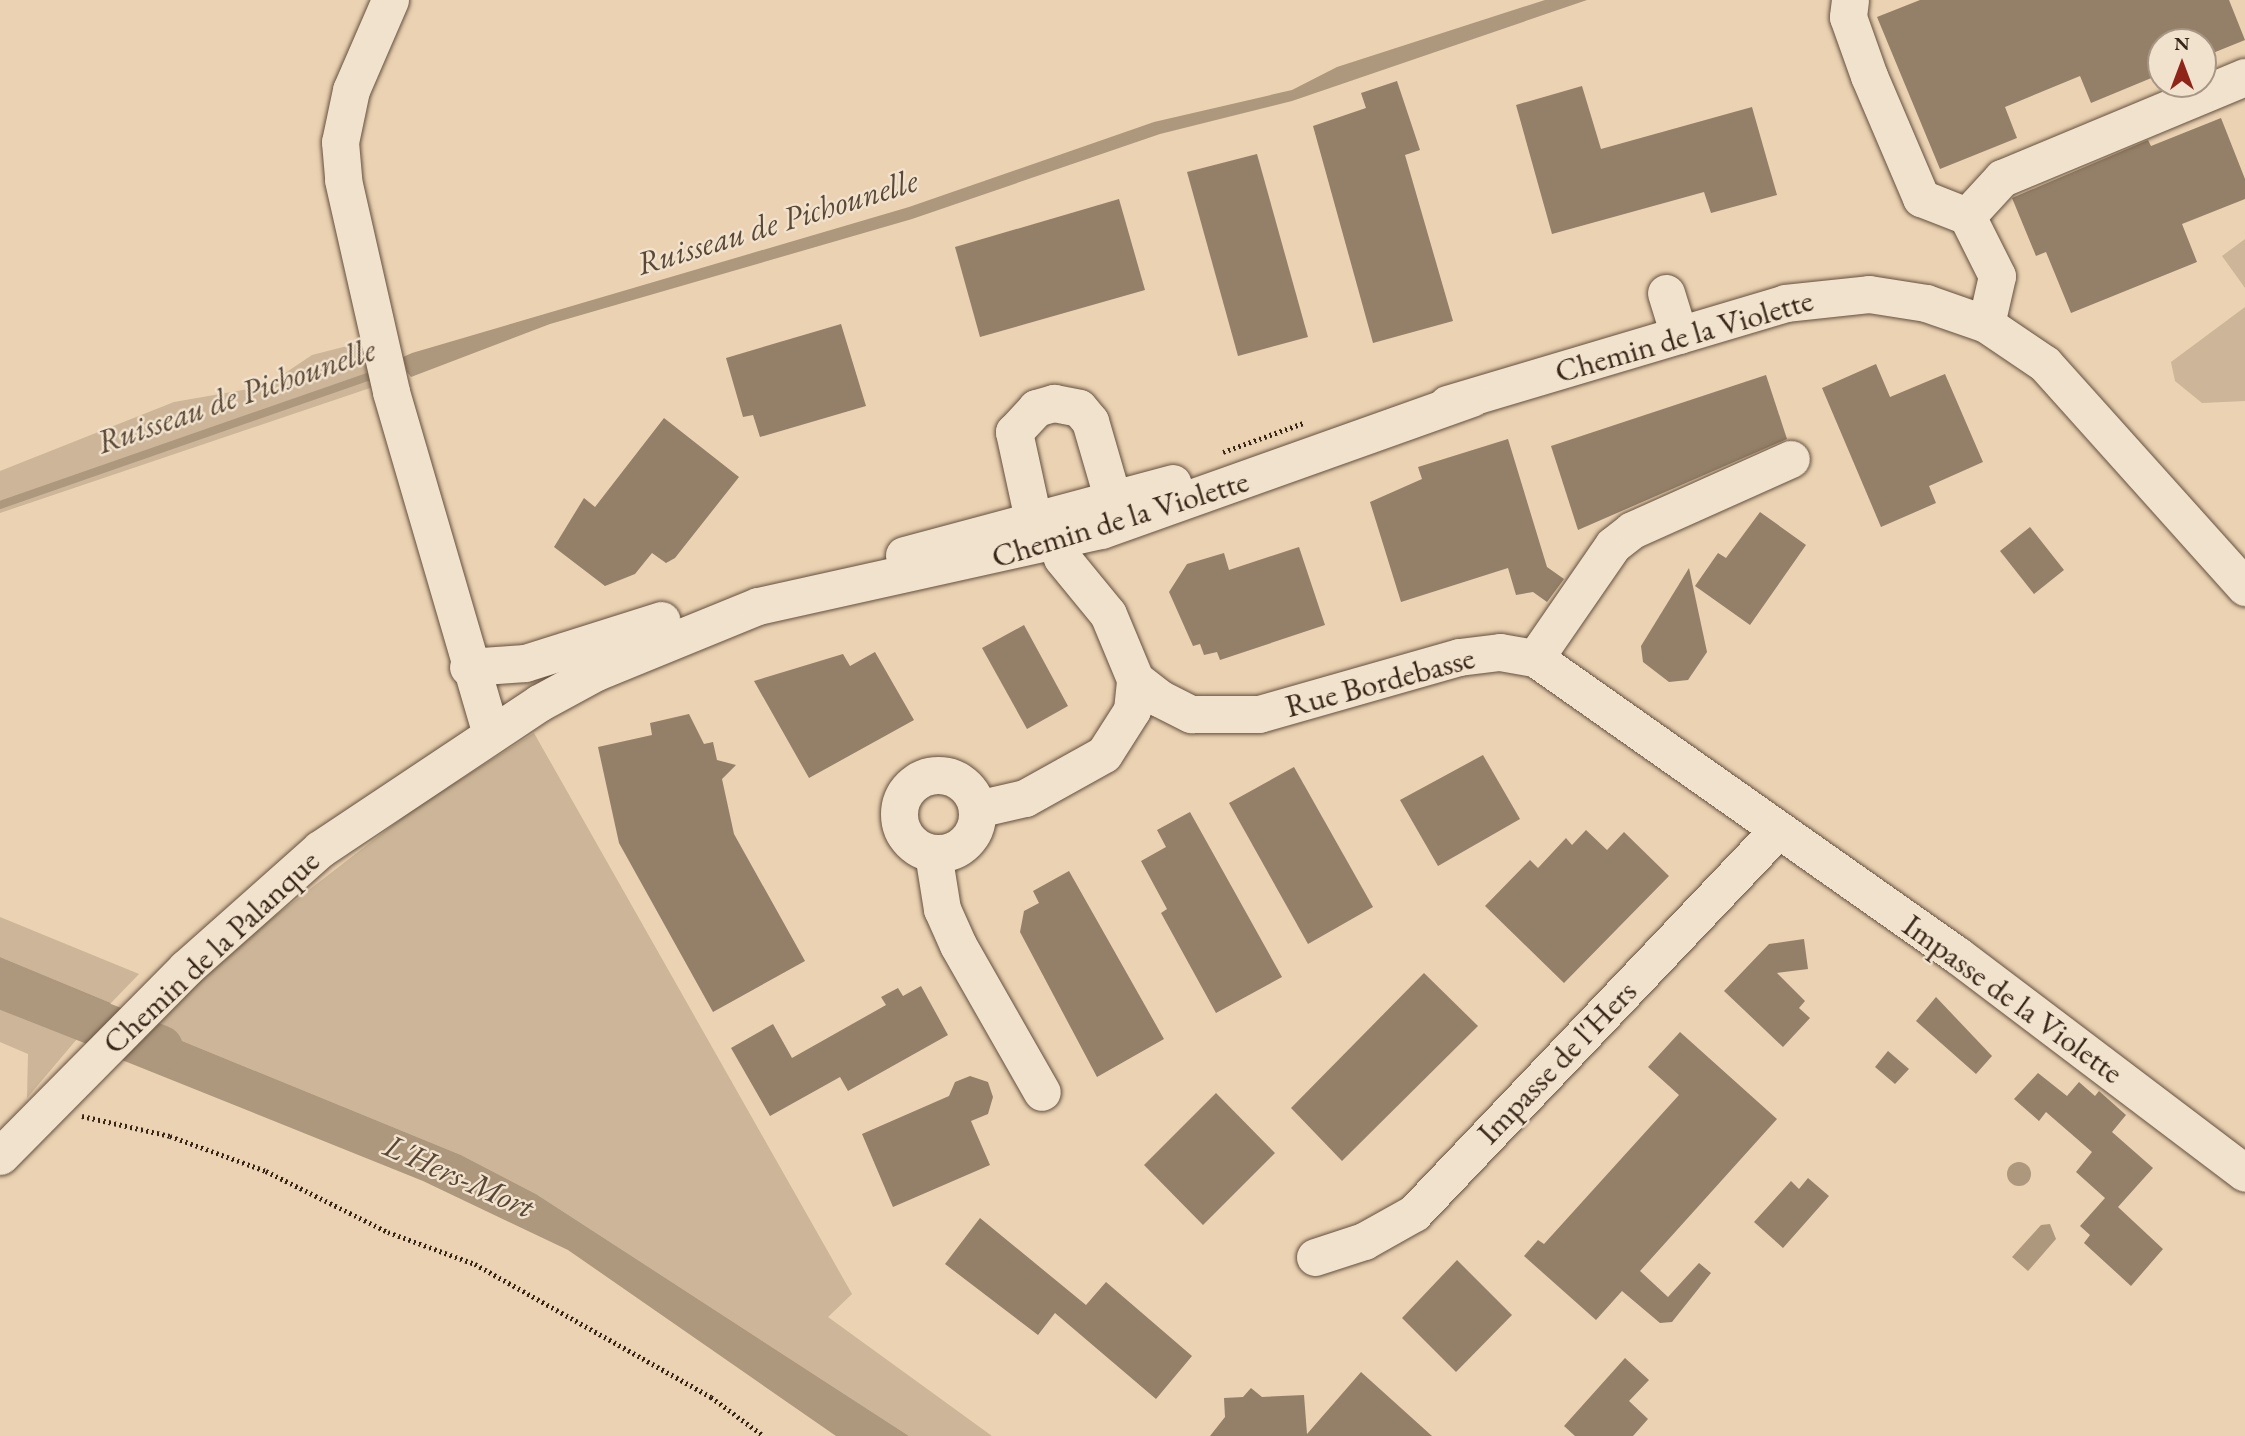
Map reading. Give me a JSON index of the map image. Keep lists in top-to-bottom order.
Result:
{
  "streets": {
    "street": [
      "Chemin de la Violette",
      "Rue Bordebasse",
      "Chemin de la Palanque",
      "Impasse de la Violette",
      "Impasse de l'Hers"
    ]
  },
  "crossings": [
    ["Chemin de la Violette", "Chemin de la Palanque"],
    ["Rue Bordebasse", "Impasse de la Violette"],
    ["Rue Bordebasse", "Impasse de l'Hers"],
    ["Impasse de la Violette", "Impasse de l'Hers"]
  ],
  "water": ["Ruisseau de Pichounelle", "L'Hers-Mort"],
  "north": "top"
}
